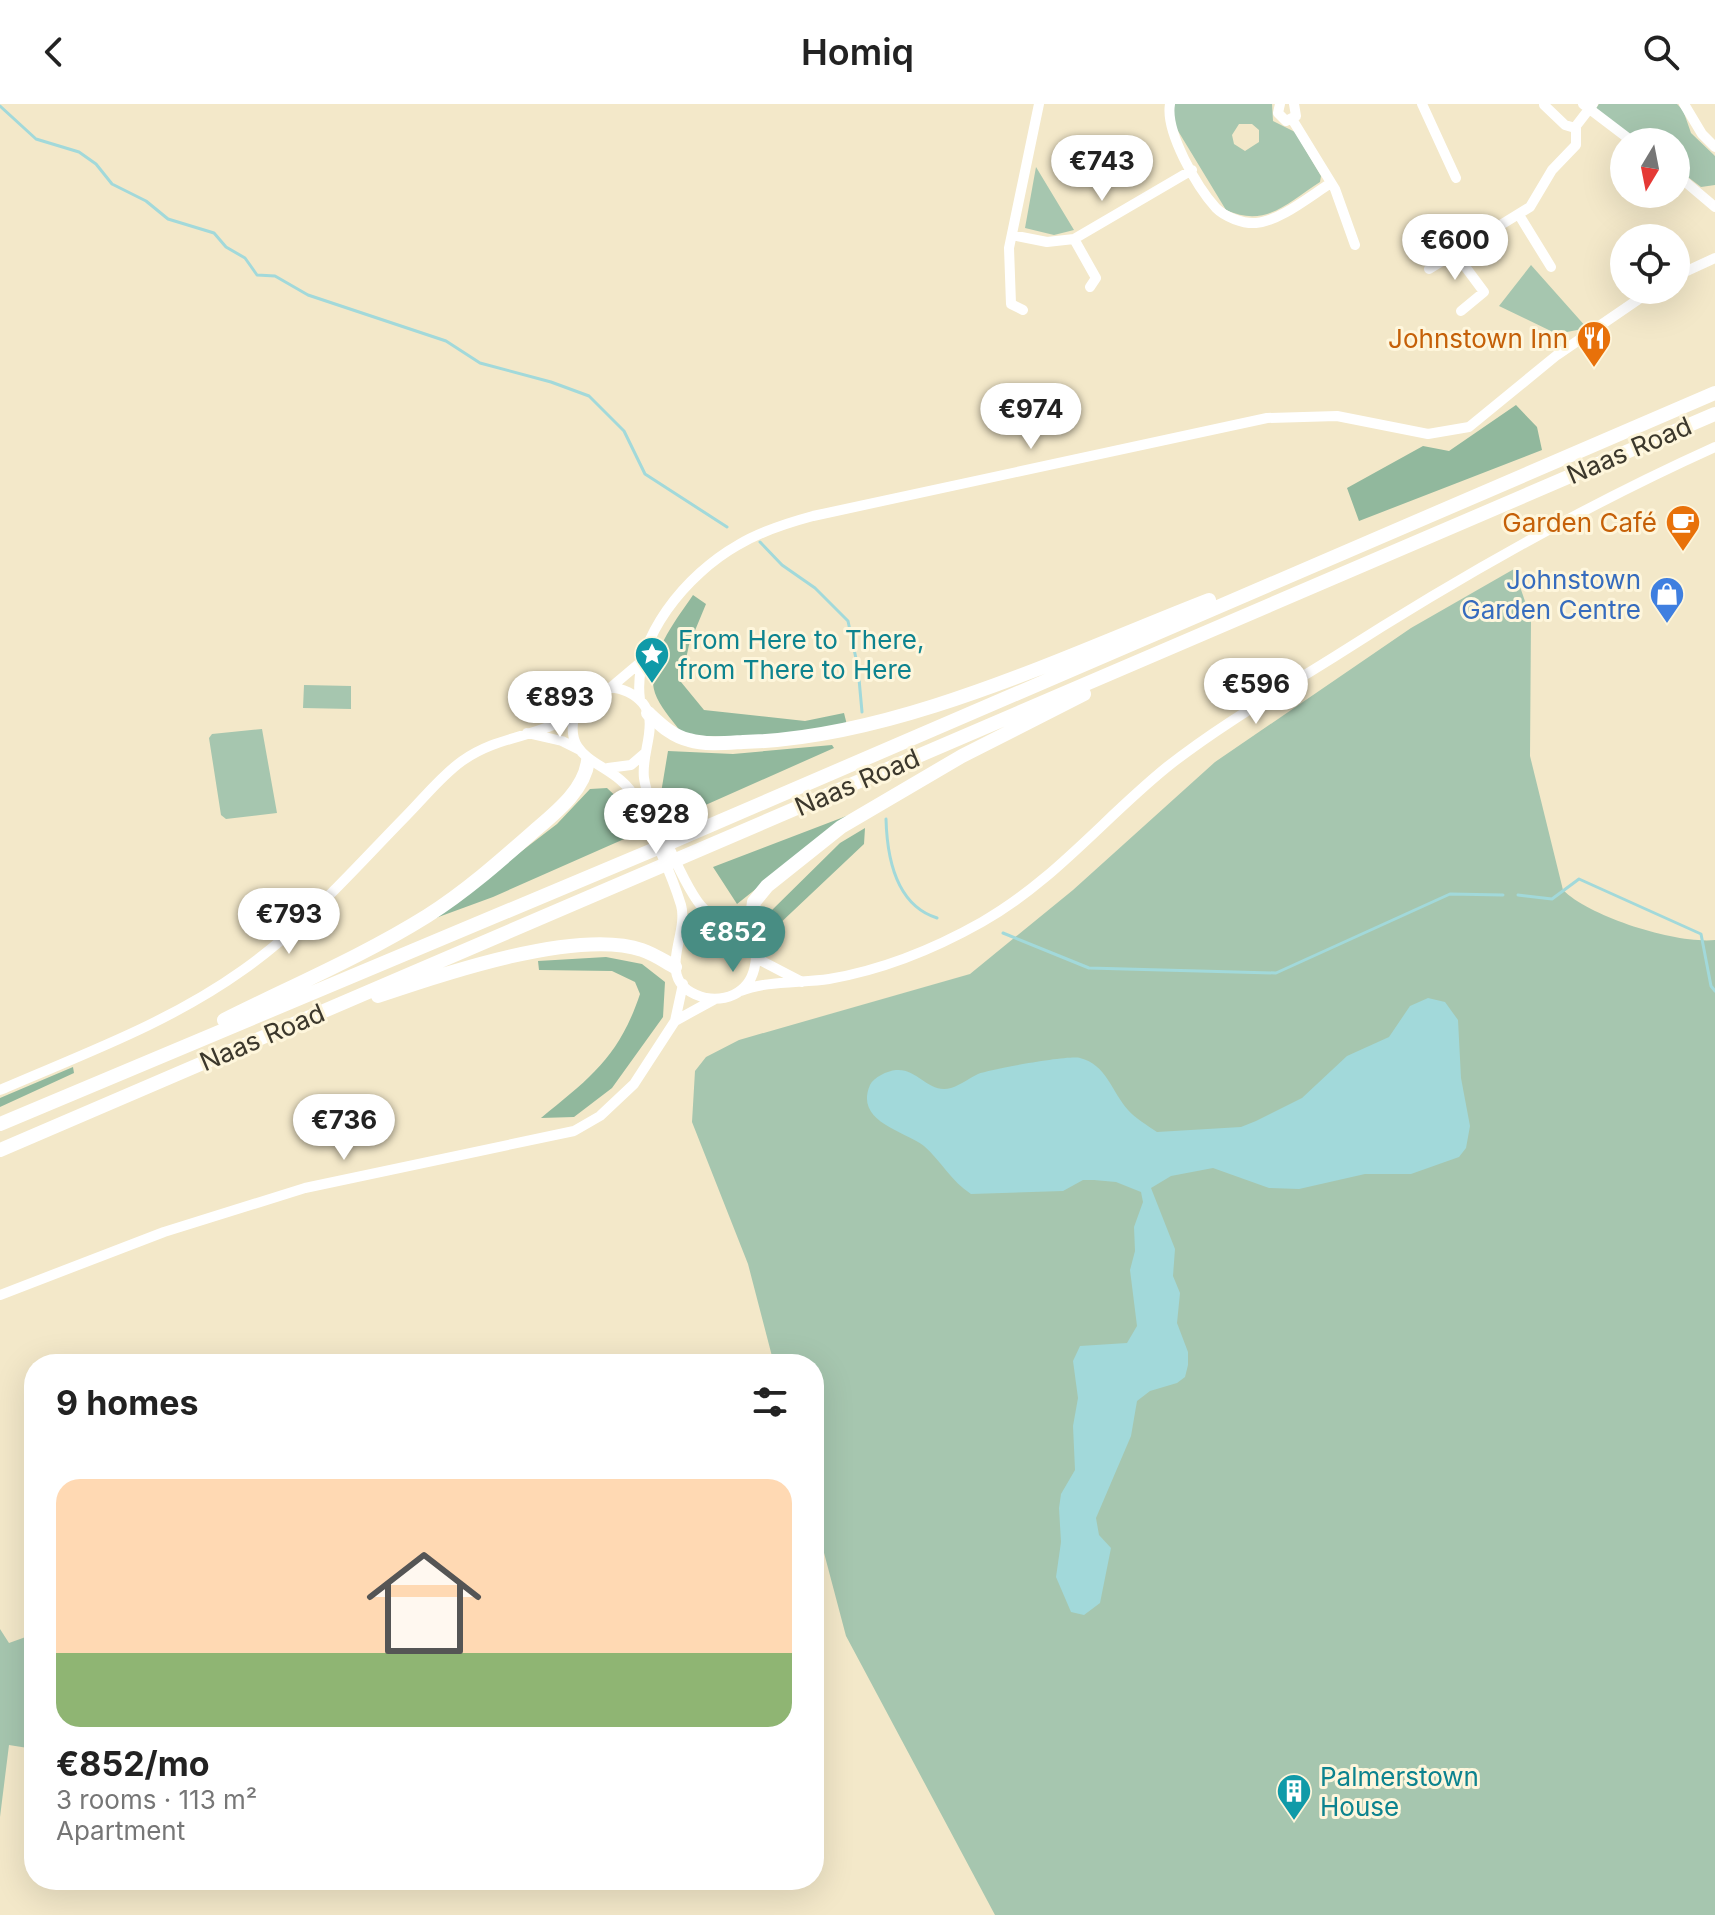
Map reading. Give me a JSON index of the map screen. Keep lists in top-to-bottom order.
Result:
{
  "streets": {
    "highway": ["Naas Road"]
  },
  "places": {
    "restaurant": ["Johnstown Inn"],
    "cafe": ["Garden Café"],
    "shop": ["Johnstown Garden Centre"],
    "place": ["From Here to There, from There to Here"],
    "building": ["Palmerstown House"]
  },
  "north": "bottom",
  "page": {
    "header": "Homiq",
    "price": [
      "€743",
      "€600",
      "€974",
      "€596",
      "€893",
      "€928",
      "€793",
      "€852",
      "€736"
    ],
    "heading": "9 homes",
    "list": [
      {
        "name": "€852/mo",
        "note": "3 rooms · 113 m² · Apartment"
      }
    ]
  }
}
